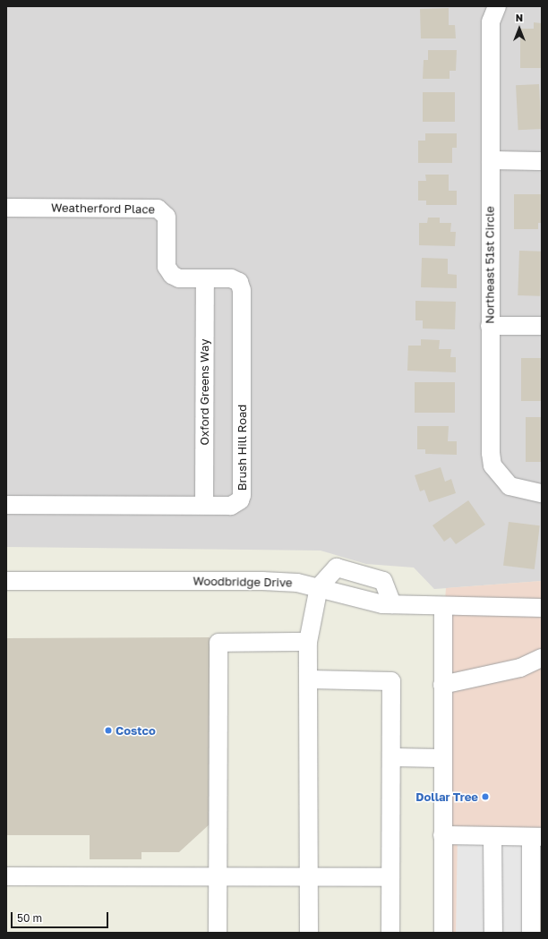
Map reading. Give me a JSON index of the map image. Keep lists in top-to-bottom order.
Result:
{
  "streets": {
    "street": [
      "Weatherford Place",
      "Northeast 51st Circle",
      "Oxford Greens Way",
      "Brush Hill Road",
      "Woodbridge Drive"
    ]
  },
  "crossings": [
    ["Weatherford Place", "Oxford Greens Way"],
    ["Weatherford Place", "Brush Hill Road"],
    ["Oxford Greens Way", "Brush Hill Road"]
  ],
  "places": ["Costco", "Dollar Tree"],
  "scale_bar": "50 m",
  "north": "top"
}
